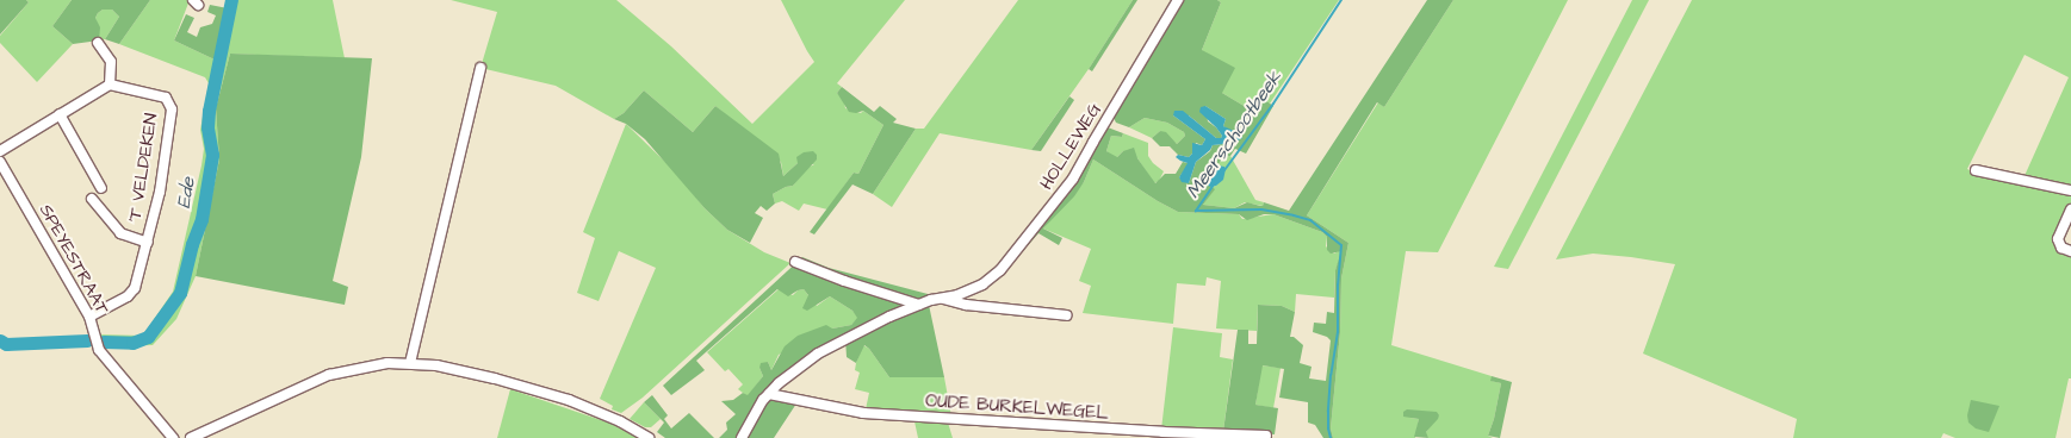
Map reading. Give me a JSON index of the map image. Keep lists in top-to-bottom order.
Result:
{
  "streets": {
    "street": [
      "HOLLEWEG",
      "'T VELDEKEN",
      "SPEYESTRAAT",
      "OUDE BURKELWEGEL"
    ]
  },
  "crossings": [
    ["HOLLEWEG", "OUDE BURKELWEGEL"],
    ["'T VELDEKEN", "SPEYESTRAAT"]
  ],
  "water": ["Meerschootbeek", "Ede"]
}
